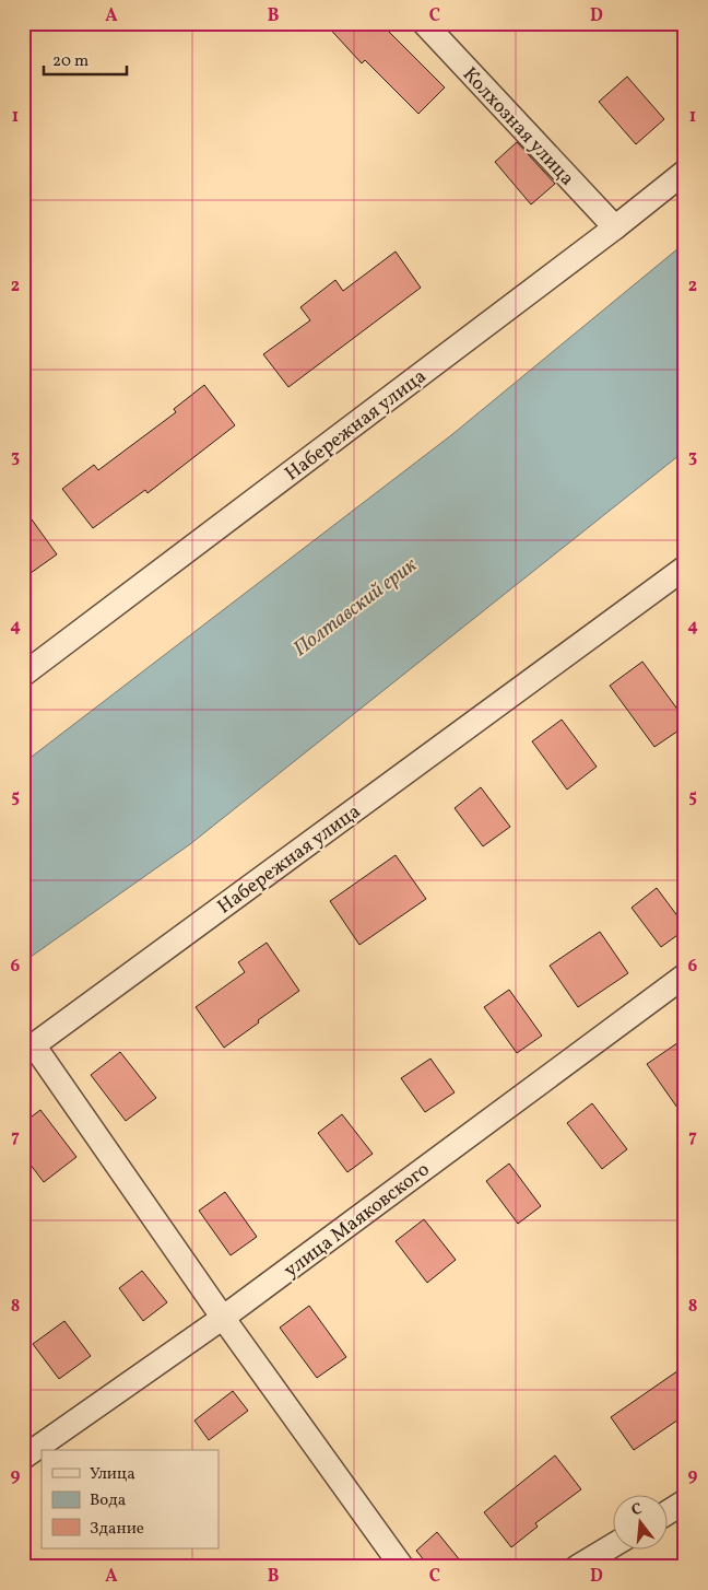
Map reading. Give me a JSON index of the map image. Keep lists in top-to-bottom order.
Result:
{
  "streets": {
    "street": ["Колхозная улица", "Набережная улица", "улица Маяковского"]
  },
  "crossings": [
    ["Колхозная улица", "Набережная улица"]
  ],
  "water": ["Полтавский ерик"],
  "legend": ["Улица", "Вода", "Здание"],
  "scale_bar": "20 m",
  "north": "top",
  "grid": {
    "columns": [
      "A",
      "B",
      "C",
      "D"
    ],
    "rows": [
      "1",
      "2",
      "3",
      "4",
      "5",
      "6",
      "7",
      "8",
      "9"
    ]
  }
}
